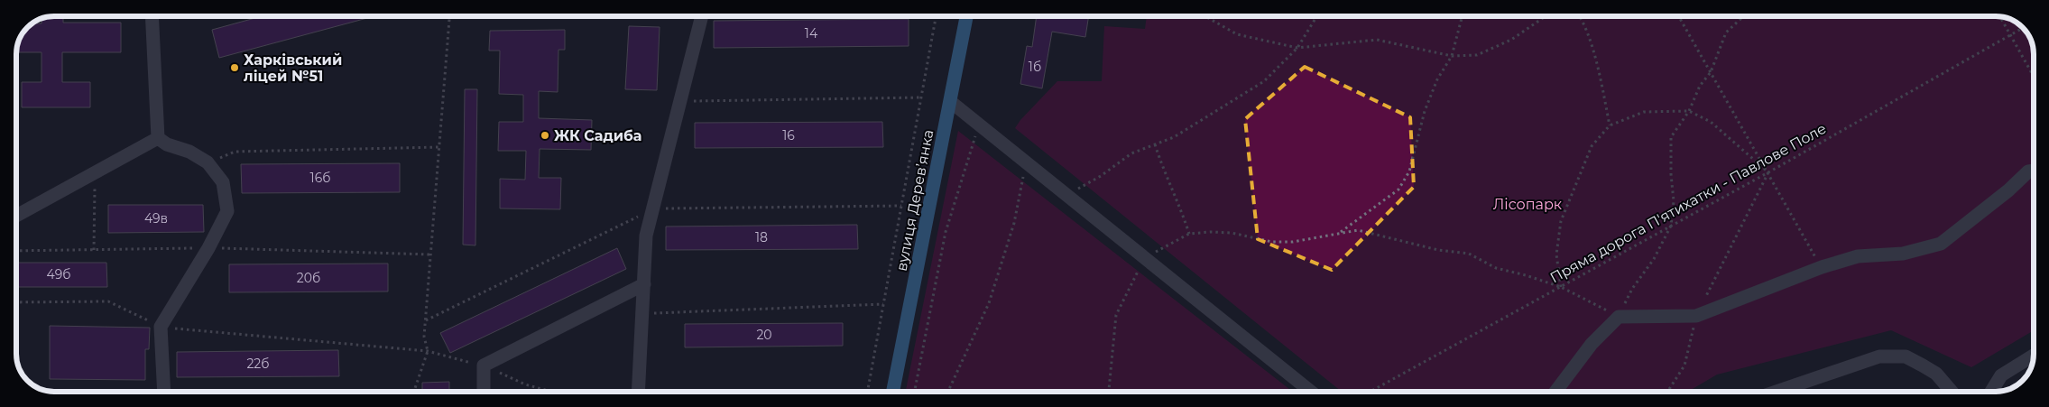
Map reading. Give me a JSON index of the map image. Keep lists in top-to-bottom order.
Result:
{
  "streets": {
    "main road": ["вулиця Дерев’янка"],
    "path": ["Пряма дорога П'ятихатки - Павлове Поле"]
  },
  "parks": ["Лісопарк"],
  "places": ["Харківський ліцей №51", "ЖК Садиба"],
  "house_numbers": [
    "14",
    "1б",
    "16",
    "16б",
    "49в",
    "18",
    "49б",
    "20б",
    "20",
    "22б"
  ]
}
